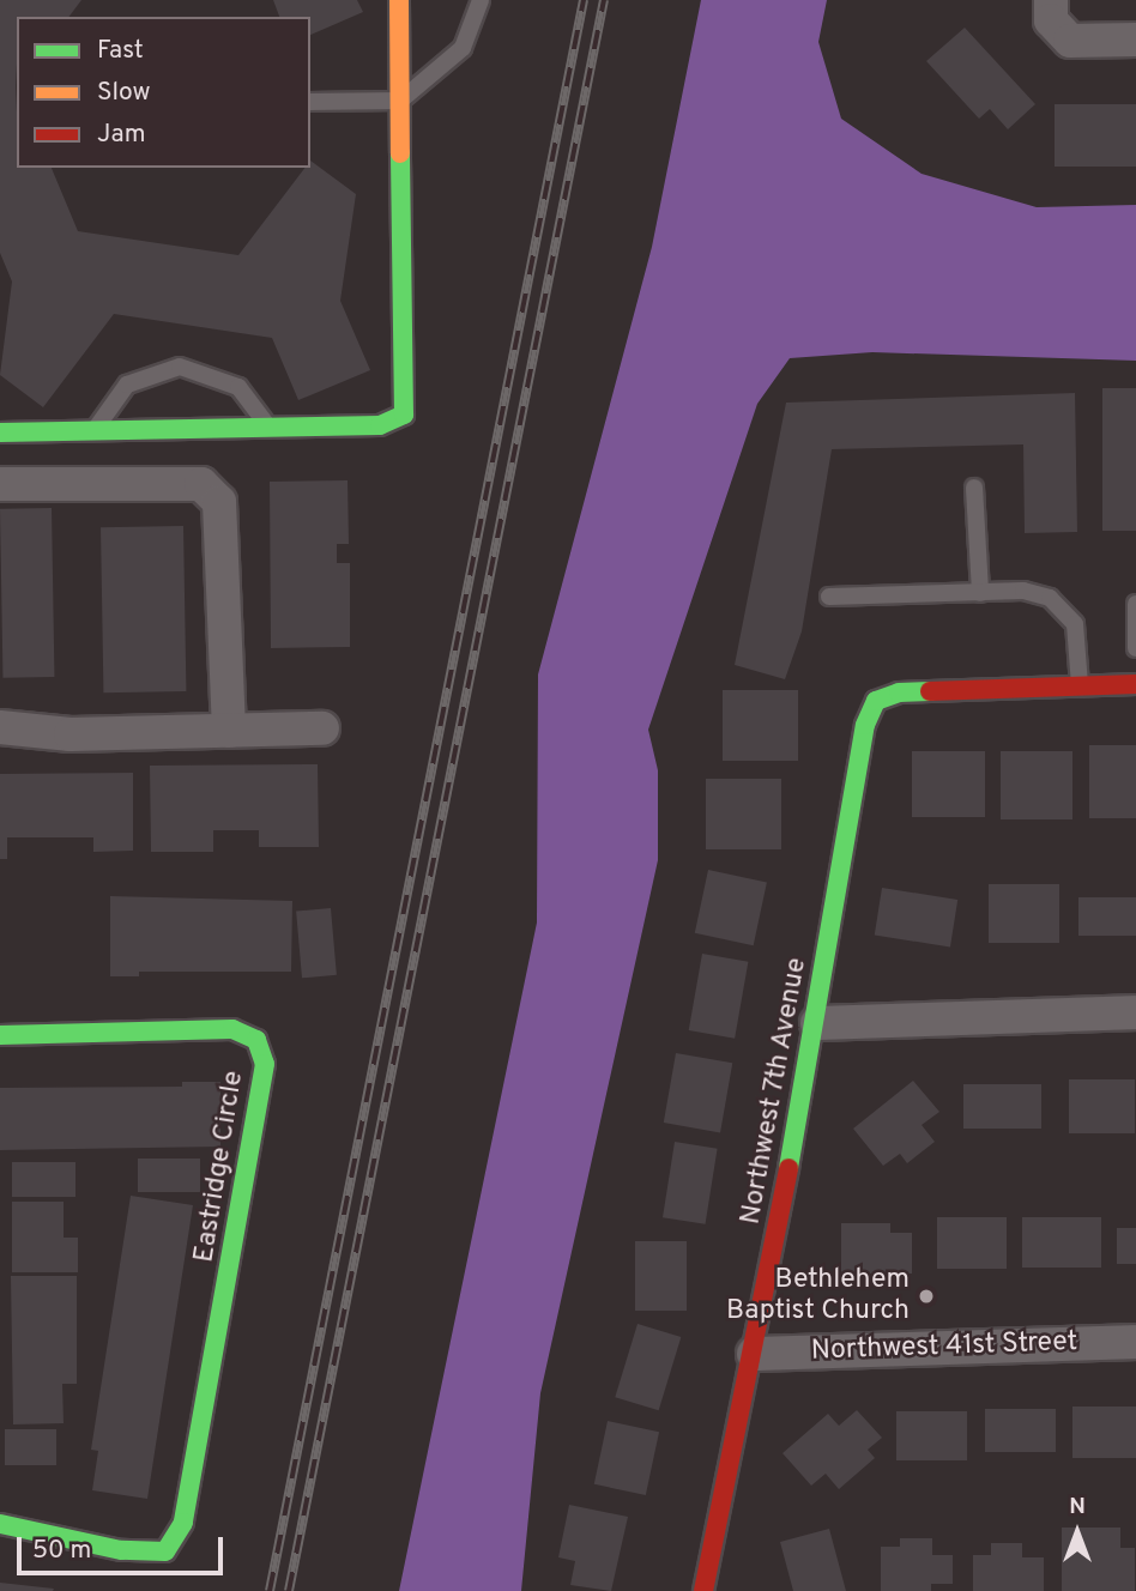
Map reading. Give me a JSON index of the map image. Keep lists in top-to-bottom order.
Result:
{
  "streets": {
    "street": ["Northwest 7th Avenue", "Eastridge Circle", "Northwest 41st Street"]
  },
  "crossings": [
    ["Northwest 7th Avenue", "Northwest 41st Street"]
  ],
  "places": ["Bethlehem Baptist Church"],
  "legend": ["Fast", "Slow", "Jam"],
  "scale_bar": "50 m",
  "north": "top"
}
